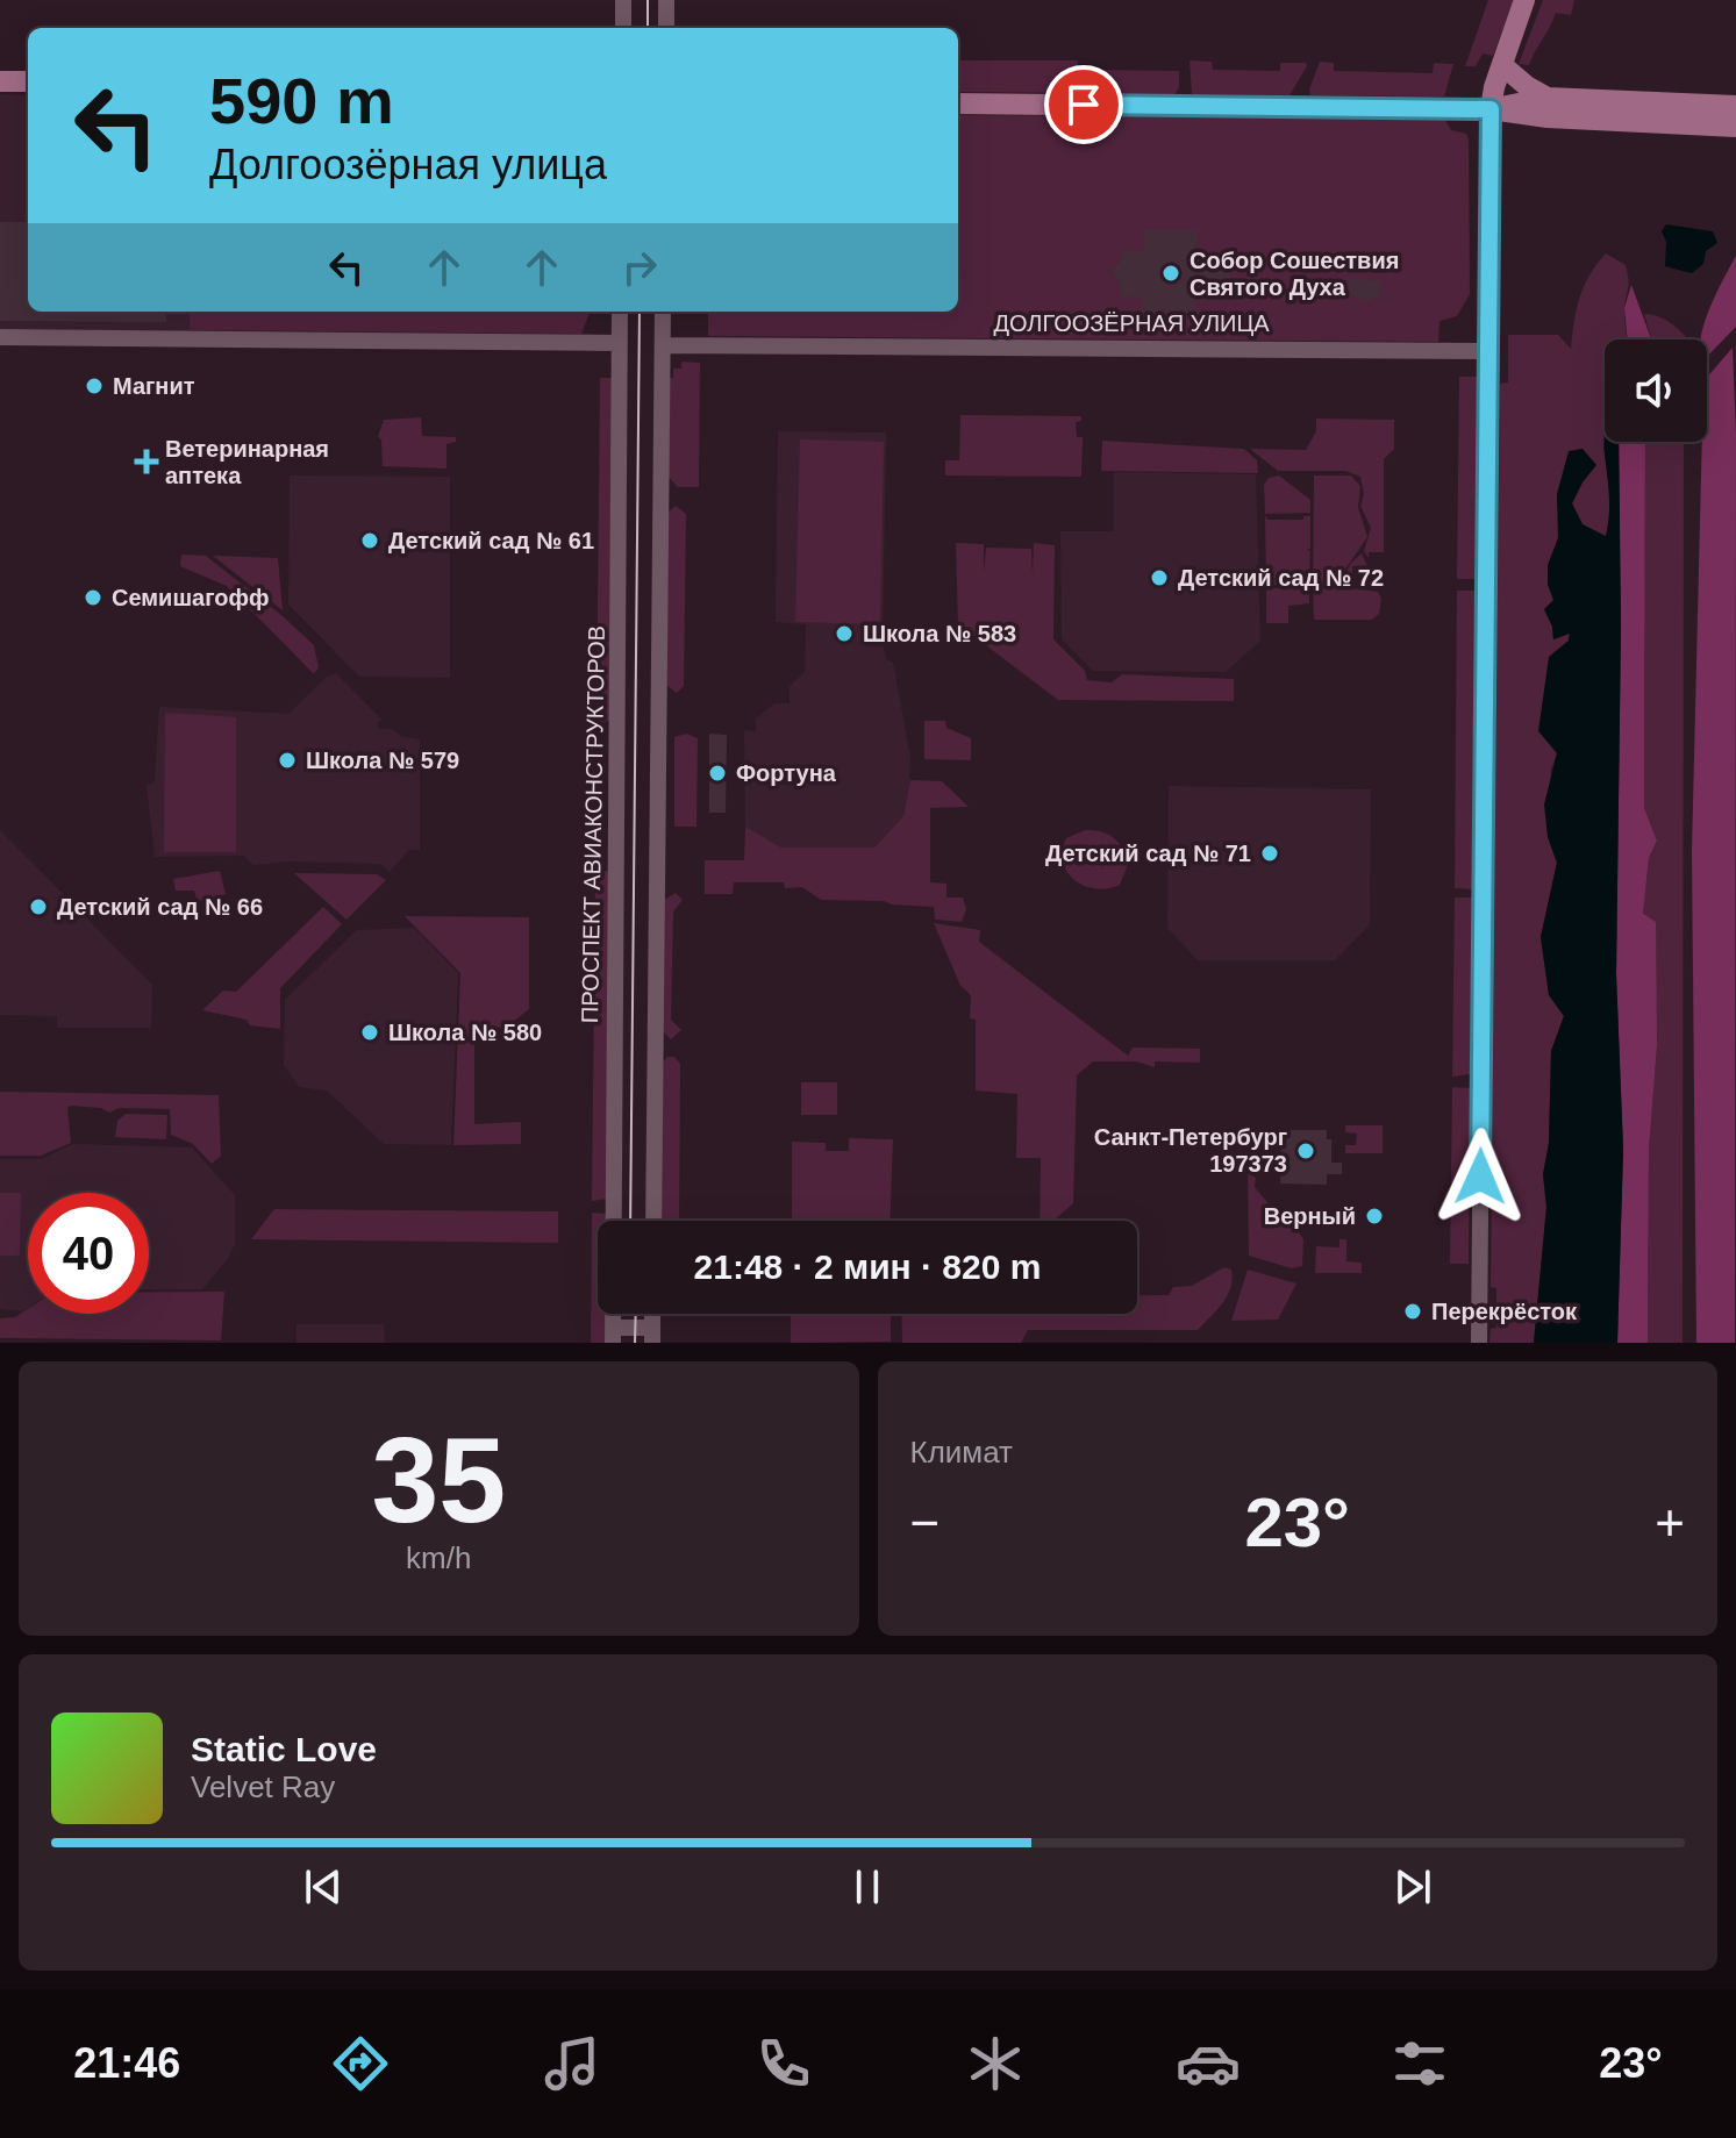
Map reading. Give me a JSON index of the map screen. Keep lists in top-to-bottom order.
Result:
{
  "streets": {
    "street": ["ДОЛГООЗЁРНАЯ УЛИЦА", "ПРОСПЕКТ АВИАКОНСТРУКТОРОВ"]
  },
  "places": {
    "other": [
      "Собор Сошествия Святого Духа",
      "Магнит",
      "Детский сад № 61",
      "Детский сад № 72",
      "Семишагофф",
      "Школа № 583",
      "Школа № 579",
      "Фортуна",
      "Детский сад № 71",
      "Детский сад № 66",
      "Школа № 580",
      "Санкт-Петербург 197373",
      "Верный",
      "Перекрёсток"
    ],
    "health": ["Ветеринарная аптека"]
  },
  "page": {
    "turn": ["590 m", "Долгоозёрная улица"],
    "limit": "40",
    "trip": "21:48 · 2 мин · 820 m",
    "tile": [
      ["35", "km/h"],
      "Климат"
    ],
    "heat": ["−", "23°", "+"],
    "song": ["Static Love", "Velvet Ray"],
    "tabs": ["21:46", "23°"]
  }
}
